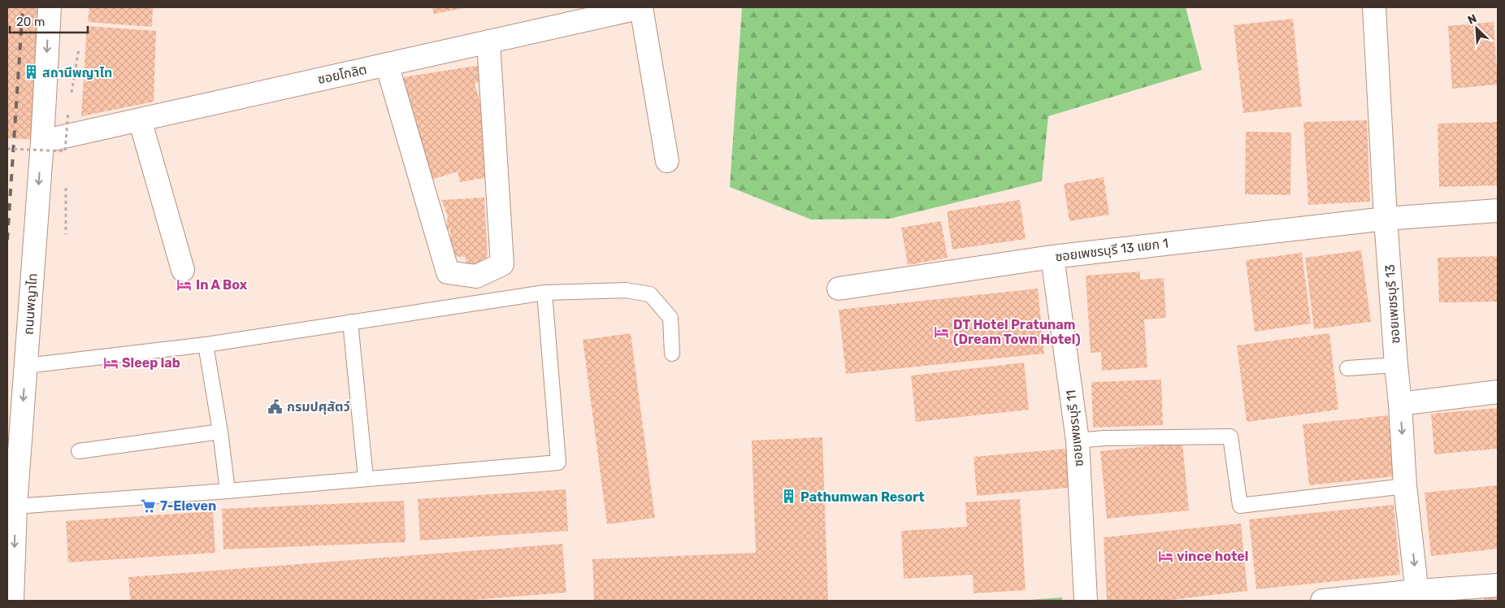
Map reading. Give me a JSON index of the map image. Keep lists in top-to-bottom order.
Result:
{
  "streets": {
    "street": [
      "ซอยโกลิต",
      "ซอยเพชรบุรี 13 แยก 1",
      "ถนนพญาไท",
      "ซอยเพชรบุรี 13",
      "ซอยเพชรบุรี 11"
    ]
  },
  "crossings": [
    ["ซอยโกลิต", "ถนนพญาไท"],
    ["ซอยเพชรบุรี 13 แยก 1", "ซอยเพชรบุรี 13"],
    ["ซอยเพชรบุรี 13 แยก 1", "ซอยเพชรบุรี 11"]
  ],
  "one_way": ["ถนนพญาไท"],
  "places": {
    "building": ["สถานีพญาไท", "Pathumwan Resort"],
    "hotel": [
      "In A Box",
      "DT Hotel Pratunam (Dream Town Hotel)",
      "Sleep lab",
      "vince hotel"
    ],
    "public building": ["กรมปศุสัตว์"],
    "supermarket": ["7-Eleven"]
  },
  "scale_bar": "20 m",
  "north": "top left"
}
